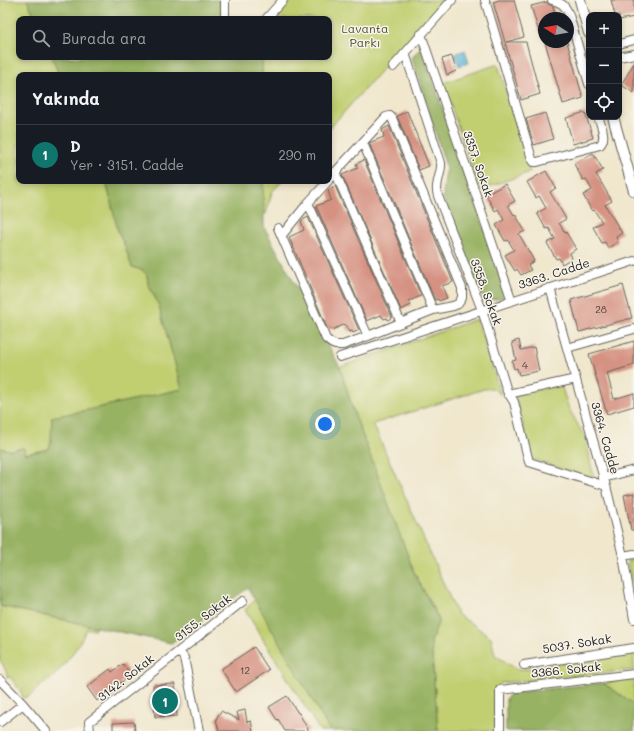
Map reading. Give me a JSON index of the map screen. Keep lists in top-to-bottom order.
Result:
{
  "streets": {
    "street": [
      "3357. Sokak",
      "3363. Cadde",
      "3358. Sokak",
      "3364. Cadde",
      "3155. Sokak",
      "5037. Sokak",
      "3366. Sokak",
      "3142. Sokak"
    ]
  },
  "crossings": [
    ["3357. Sokak", "3363. Cadde"],
    ["3363. Cadde", "3358. Sokak"],
    ["3363. Cadde", "3364. Cadde"],
    ["3358. Sokak", "3364. Cadde"],
    ["3155. Sokak", "3142. Sokak"]
  ],
  "parks": ["Lavanta Parkı"],
  "house_numbers": ["28", "4", "12"],
  "north": "left",
  "page": {
    "map_buttons": ["+", "−"],
    "search": "Burada ara",
    "heading": "Yakında",
    "list": [
      {
        "mark": "1",
        "name": "D",
        "note": "Yer · 3151. Cadde",
        "value": "290 m"
      }
    ],
    "pins": "1"
  }
}
